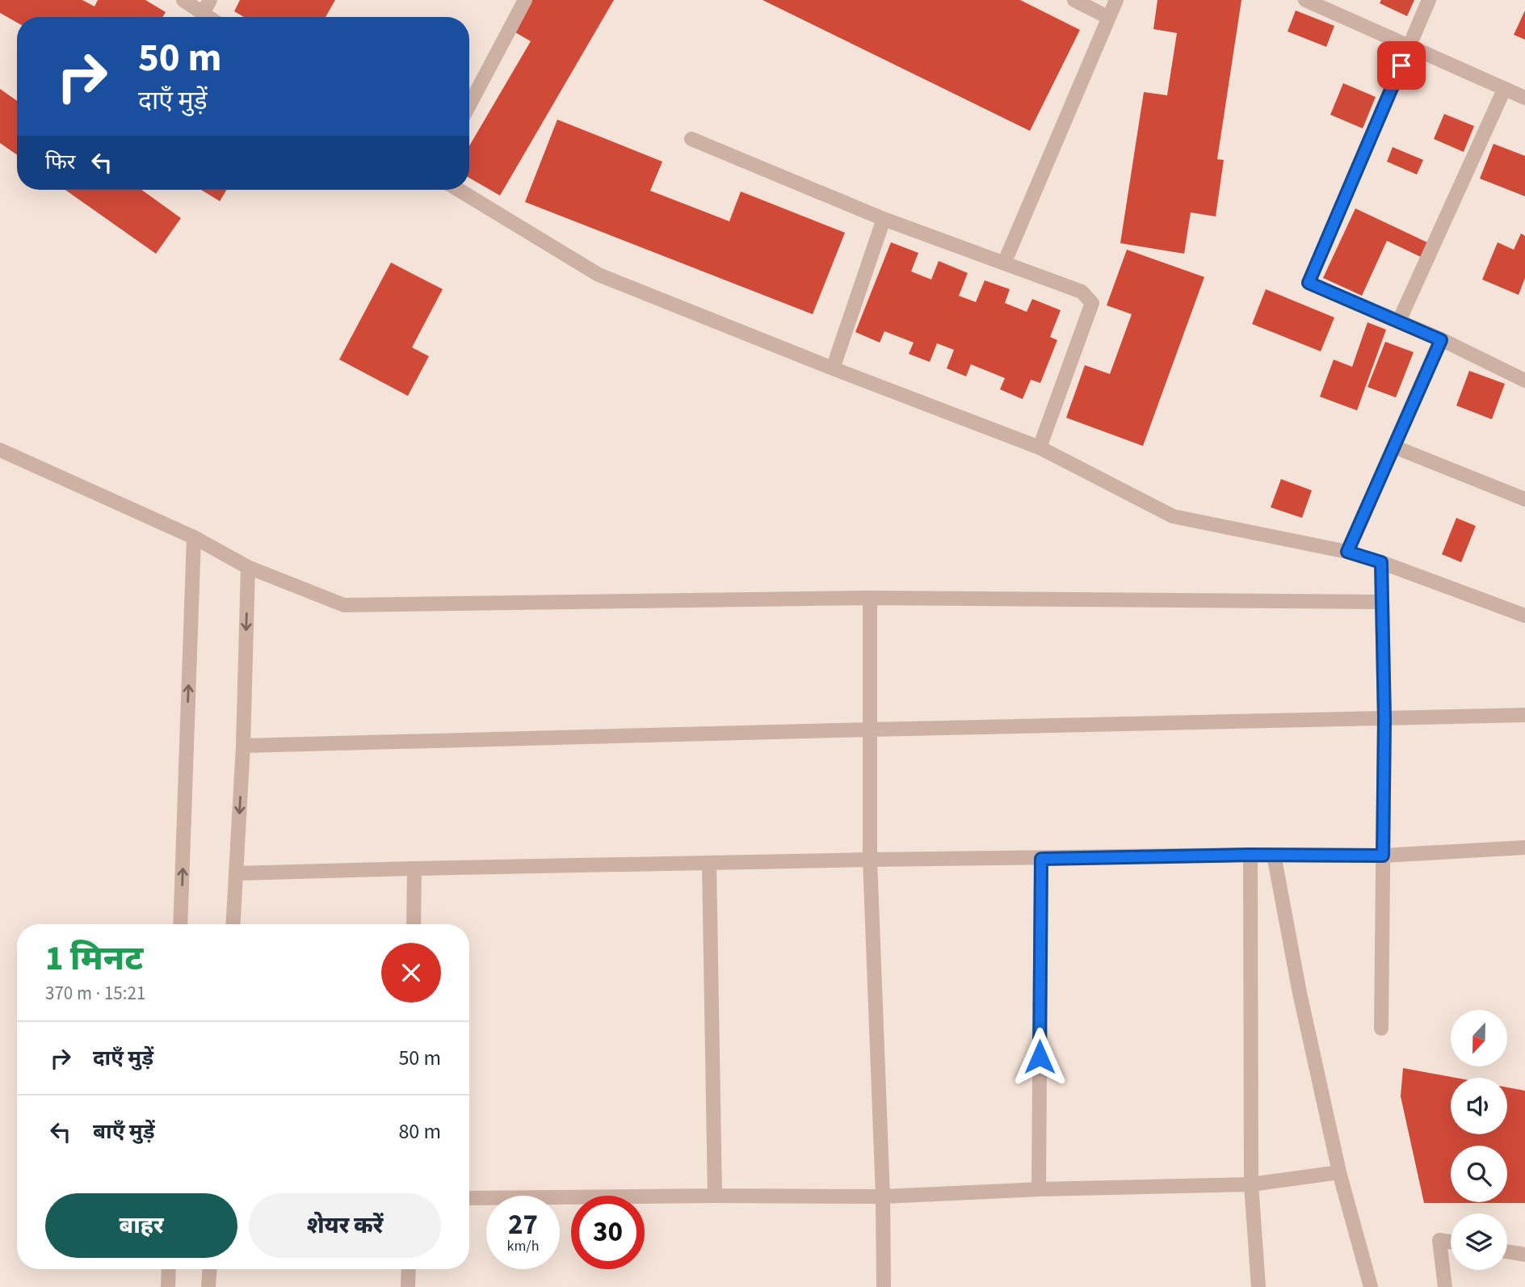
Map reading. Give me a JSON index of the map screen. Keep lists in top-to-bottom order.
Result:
{
  "north": "bottom",
  "page": {
    "turn": ["50 m", "दाएँ मुड़ें"],
    "then": "फिर",
    "heading": ["1 मिनट", "370 m · 15:21"],
    "list": [
      {
        "name": "दाएँ मुड़ें",
        "value": "50 m"
      },
      {
        "name": "बाएँ मुड़ें",
        "value": "80 m"
      }
    ],
    "buttons": ["बाहर", "शेयर करें"],
    "speed": "27 km/h",
    "limit": "30"
  }
}
